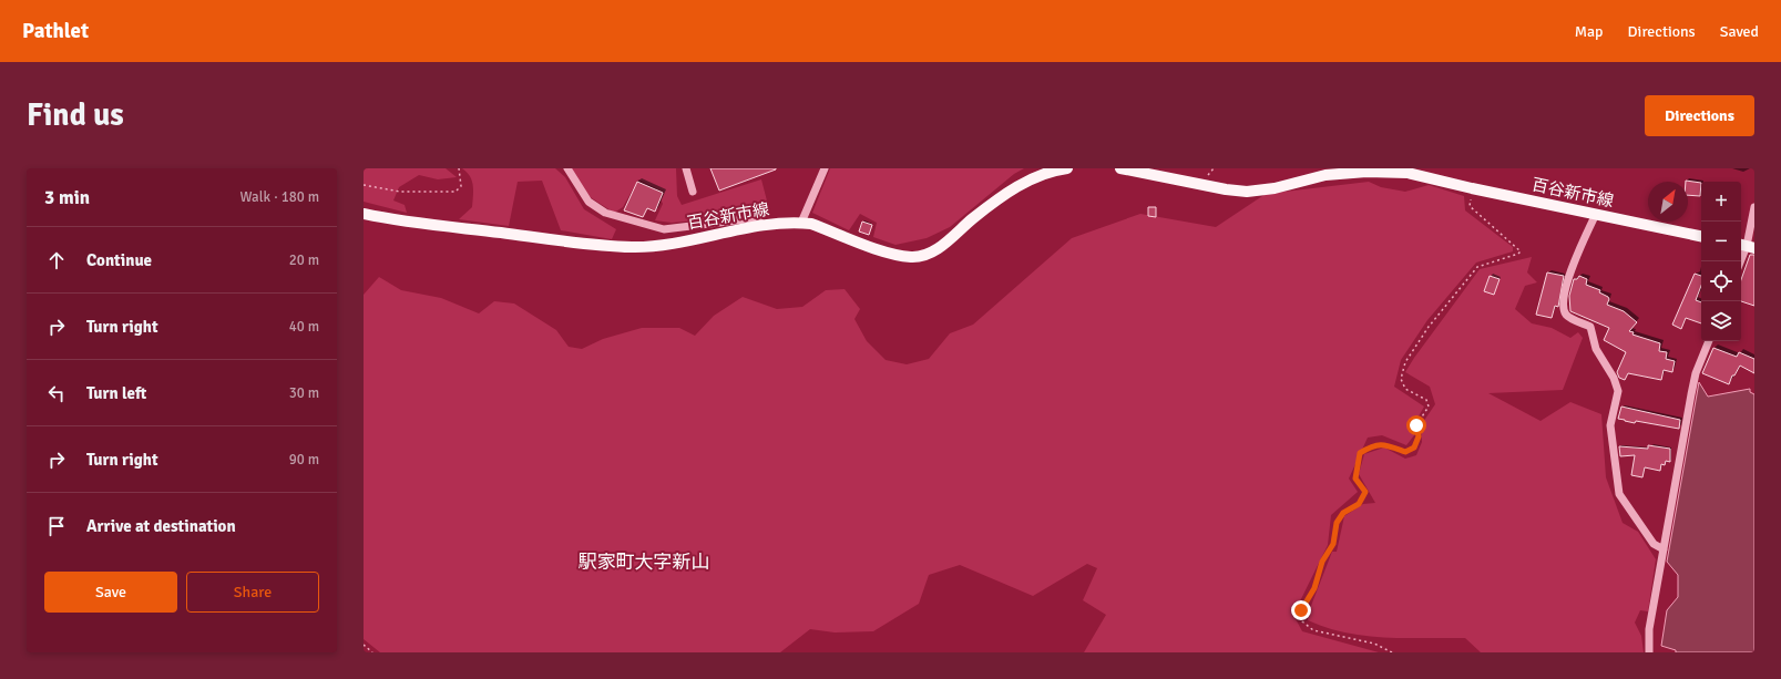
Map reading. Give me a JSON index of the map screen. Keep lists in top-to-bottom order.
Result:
{
  "streets": {
    "main road": ["百谷新市線"]
  },
  "districts": ["駅家町大字新山"],
  "north": "top right",
  "page": {
    "header": "Pathlet",
    "nav": ["Map", "Directions", "Saved"],
    "buttons": [
      "Directions",
      ["Save", "Share"]
    ],
    "title": "Find us",
    "heading": ["3 min", "Walk · 180 m"],
    "map_buttons": ["+", "−"],
    "list": [
      ["Continue", "20 m"],
      ["Turn right", "40 m"],
      ["Turn left", "30 m"],
      ["Turn right", "90 m"],
      "Arrive at destination"
    ]
  }
}
